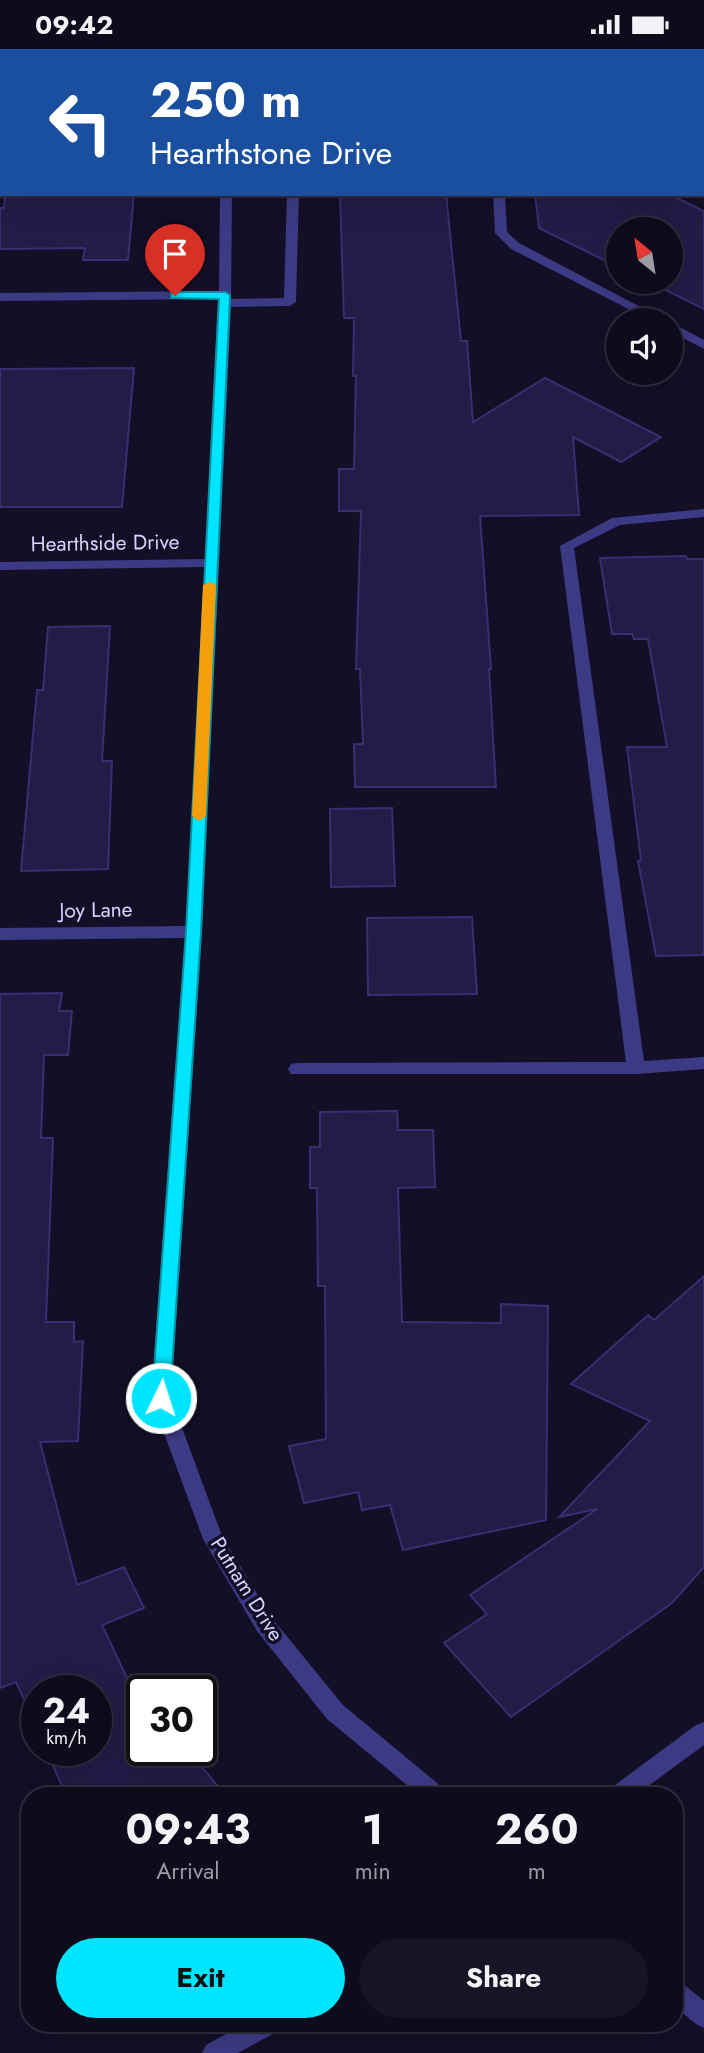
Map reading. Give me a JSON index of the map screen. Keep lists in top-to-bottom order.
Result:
{
  "streets": {
    "street": ["Hearthside Drive", "Joy Lane", "Putnam Drive"]
  },
  "crossings": [
    ["Hearthside Drive", "Putnam Drive"],
    ["Joy Lane", "Putnam Drive"]
  ],
  "north": "top left",
  "page": {
    "status": "09:42",
    "turn": ["250 m", "Hearthstone Drive"],
    "speed": "24 km/h",
    "limit": "30",
    "eta": [
      "09:43",
      "Arrival",
      "1",
      "min",
      "260",
      "m"
    ],
    "buttons": ["Exit", "Share"]
  }
}
